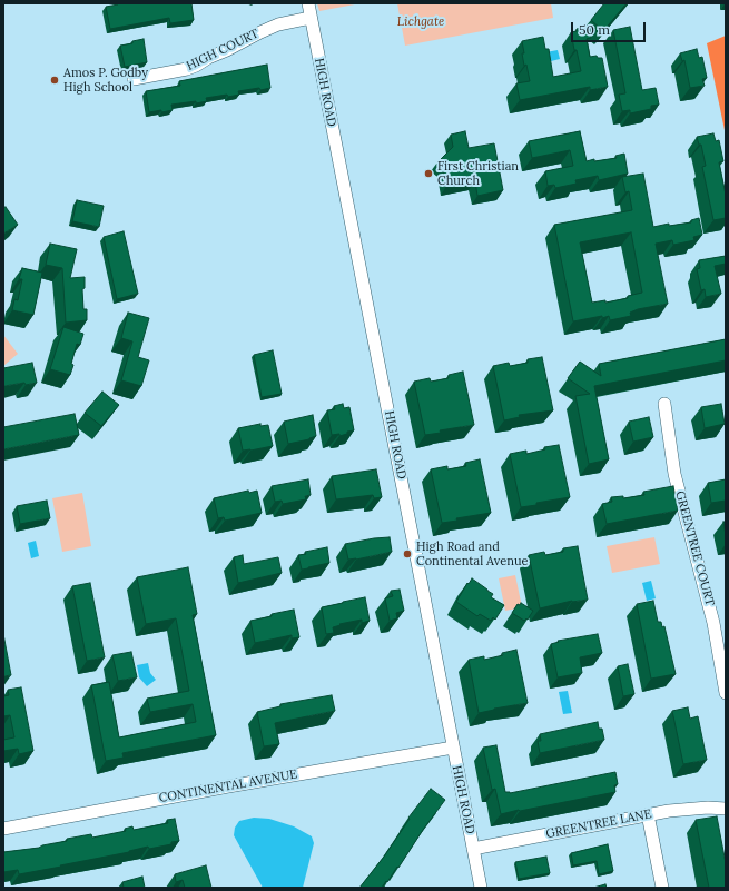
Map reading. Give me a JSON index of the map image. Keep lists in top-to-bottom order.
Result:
{
  "streets": {
    "street": [
      "HIGH COURT",
      "HIGH ROAD",
      "GREENTREE COURT",
      "CONTINENTAL AVENUE",
      "GREENTREE LANE"
    ]
  },
  "crossings": [
    ["HIGH COURT", "HIGH ROAD"],
    ["HIGH ROAD", "CONTINENTAL AVENUE"],
    ["HIGH ROAD", "GREENTREE LANE"]
  ],
  "parks": ["Lichgate"],
  "places": ["Amos P. Godby High School", "First Christian Church", "High Road and Continental Avenue"],
  "scale_bar": "50 m"
}
